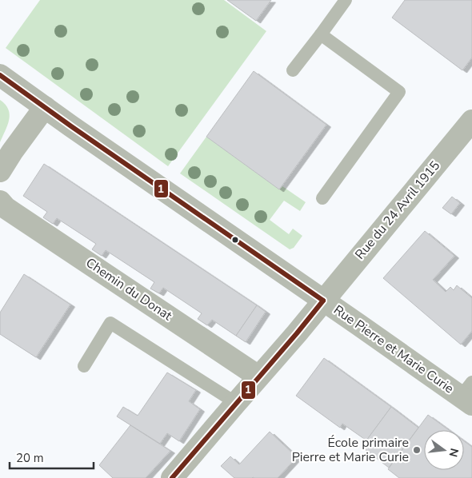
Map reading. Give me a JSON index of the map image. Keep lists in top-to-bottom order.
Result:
{
  "streets": {
    "street": ["Rue du 24 Avril 1915", "Chemin du Donat", "Rue Pierre et Marie Curie"]
  },
  "crossings": [
    ["Rue du 24 Avril 1915", "Chemin du Donat"],
    ["Rue du 24 Avril 1915", "Rue Pierre et Marie Curie"]
  ],
  "places": ["École primaire Pierre et Marie Curie"],
  "lines": ["transit line 1"],
  "scale_bar": "20 m",
  "north": "right"
}
